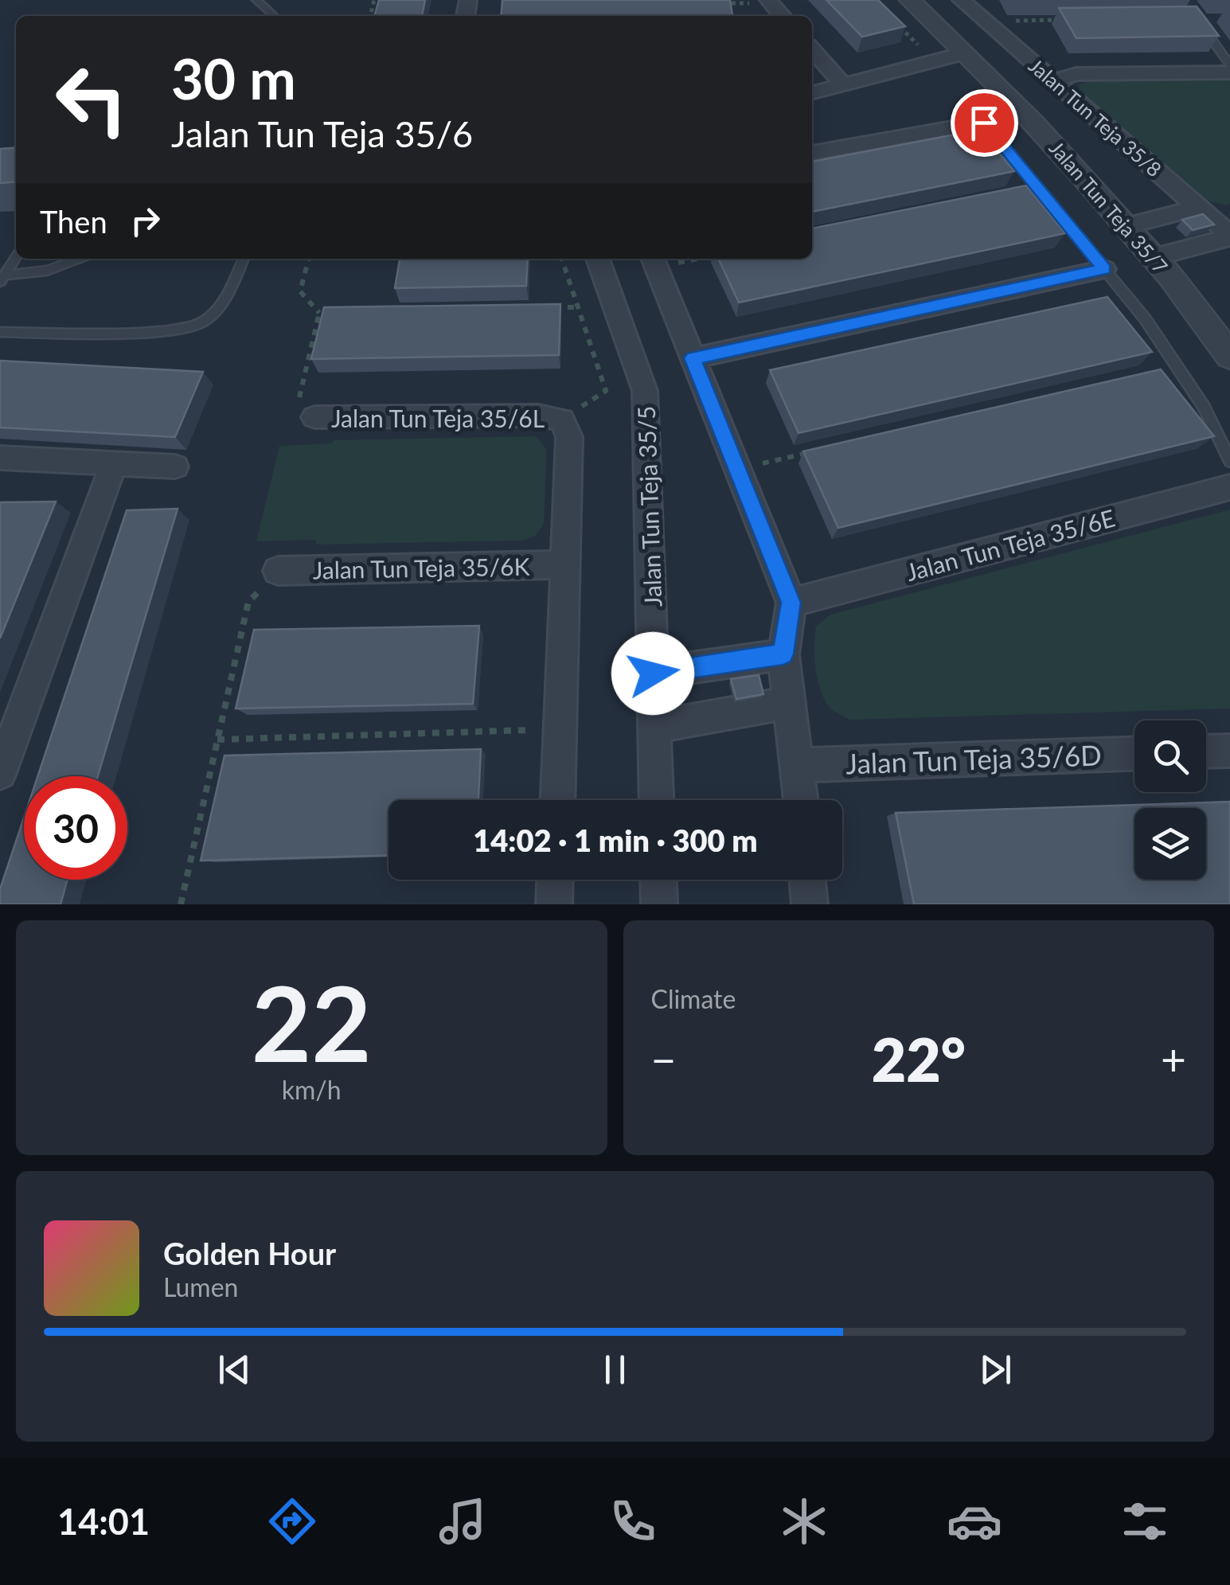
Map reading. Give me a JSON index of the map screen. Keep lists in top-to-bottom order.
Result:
{
  "streets": {
    "street": [
      "Jalan Tun Teja 35/8",
      "Jalan Tun Teja 35/7",
      "Jalan Tun Teja 35/6L",
      "Jalan Tun Teja 35/5",
      "Jalan Tun Teja 35/6E",
      "Jalan Tun Teja 35/6K",
      "Jalan Tun Teja 35/6D"
    ]
  },
  "page": {
    "turn": ["30 m", "Jalan Tun Teja 35/6"],
    "then": "Then",
    "limit": "30",
    "trip": "14:02 · 1 min · 300 m",
    "tile": [
      ["22", "km/h"],
      "Climate"
    ],
    "heat": ["−", "22°", "+"],
    "song": ["Golden Hour", "Lumen"],
    "tabs": "14:01"
  }
}
